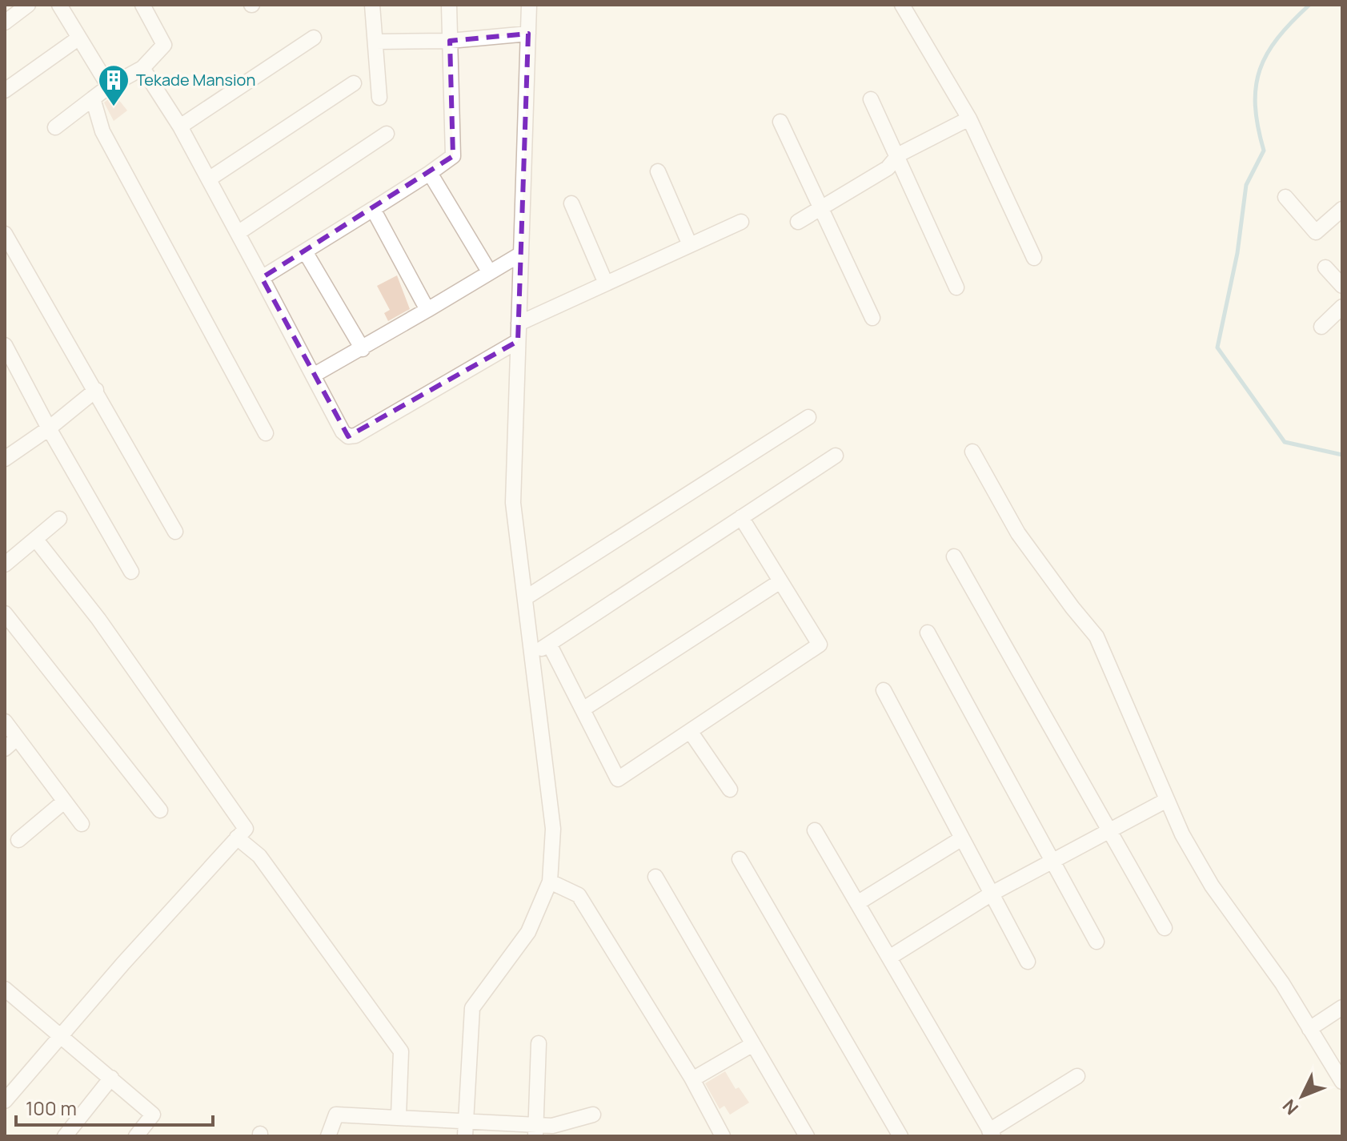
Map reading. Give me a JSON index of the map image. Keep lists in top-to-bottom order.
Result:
{
  "places": {
    "building": ["Tekade Mansion"]
  },
  "scale_bar": "100 m",
  "north": "bottom left"
}
